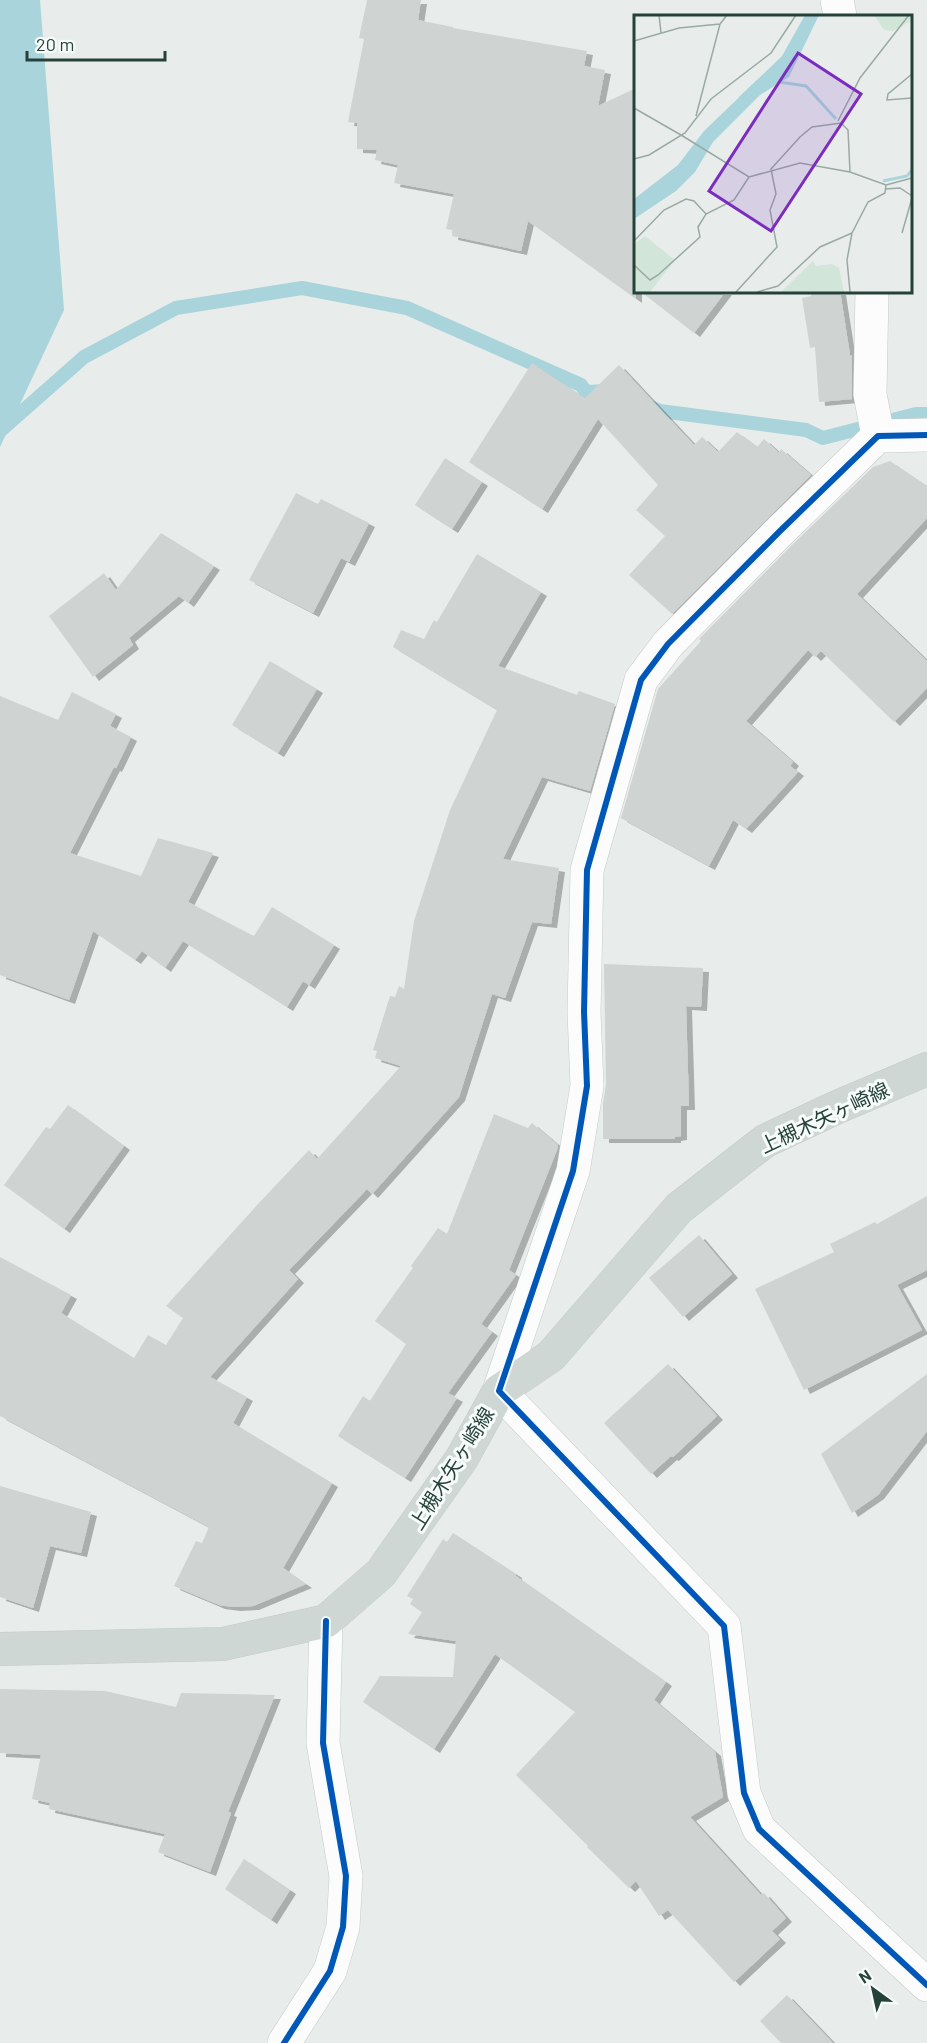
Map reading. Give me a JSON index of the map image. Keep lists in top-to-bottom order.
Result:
{
  "streets": {
    "main road": ["上槻木矢ヶ崎線"]
  },
  "scale_bar": "20 m",
  "north": "top left"
}
